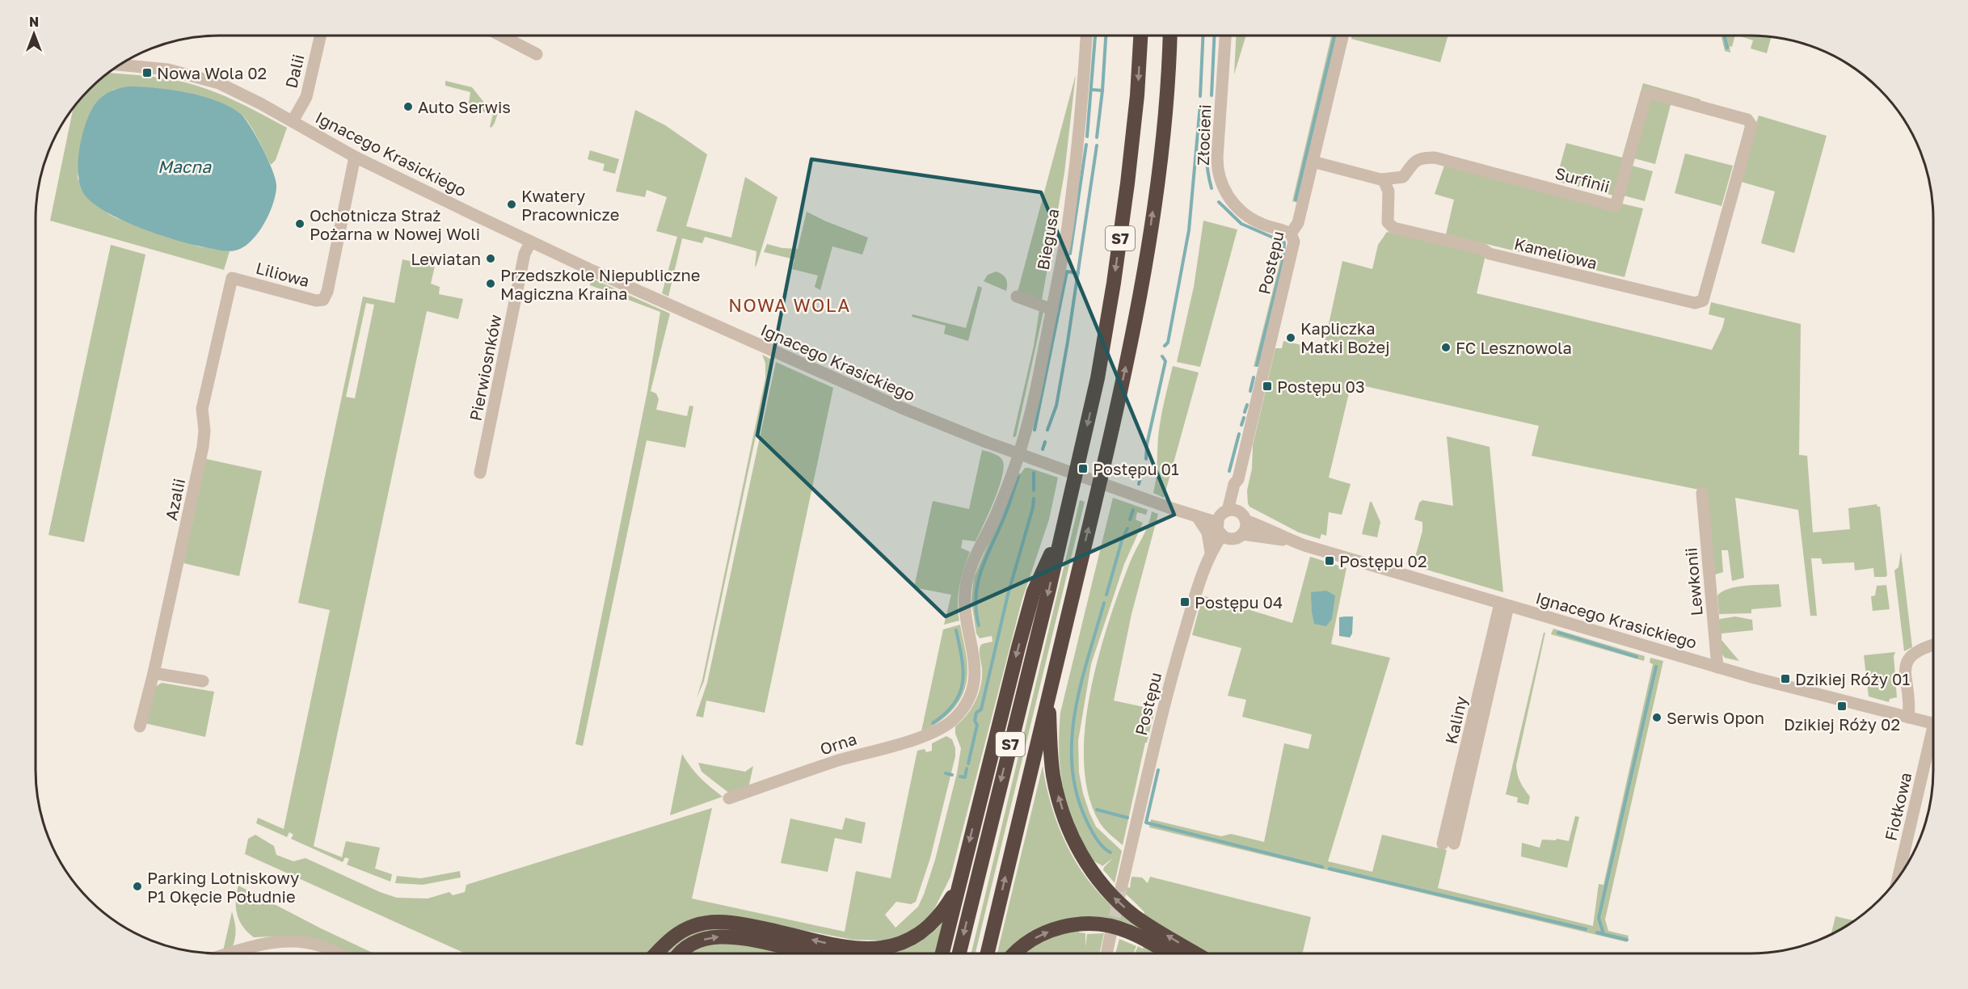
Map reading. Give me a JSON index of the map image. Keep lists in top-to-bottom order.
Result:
{
  "streets": {
    "highway": ["S7"],
    "street": [
      "Dalii",
      "Złocieni",
      "Ignacego Krasickiego",
      "Surfinii",
      "Biegusa",
      "Kameliowa",
      "Postępu",
      "Liliowa",
      "Pierwiosnków",
      "Azalii",
      "Lewkonii",
      "Kaliny",
      "Orna",
      "Fiołkowa"
    ]
  },
  "crossings": [
    ["Dalii", "Ignacego Krasickiego"],
    ["Złocieni", "Postępu"],
    ["Ignacego Krasickiego", "Biegusa"],
    ["Ignacego Krasickiego", "Postępu"],
    ["Ignacego Krasickiego", "Liliowa"],
    ["Ignacego Krasickiego", "Pierwiosnków"],
    ["Ignacego Krasickiego", "Lewkonii"],
    ["Ignacego Krasickiego", "Kaliny"],
    ["Surfinii", "Kameliowa"],
    ["Biegusa", "Orna"],
    ["Liliowa", "Azalii"]
  ],
  "districts": ["NOWA WOLA"],
  "water": ["Macna"],
  "places": {
    "transit": [
      "Nowa Wola 02",
      "Postępu 03",
      "Postępu 01",
      "Postępu 02",
      "Postępu 04",
      "Dzikiej Róży 01",
      "Dzikiej Róży 02"
    ],
    "other": [
      "Auto Serwis",
      "Kwatery Pracownicze",
      "Ochotnicza Straż Pożarna w Nowej Woli",
      "Lewiatan",
      "Przedszkole Niepubliczne Magiczna Kraina",
      "Kapliczka Matki Bożej",
      "FC Lesznowola",
      "Serwis Opon",
      "Parking Lotniskowy P1 Okęcie Południe"
    ]
  },
  "north": "top"
}
